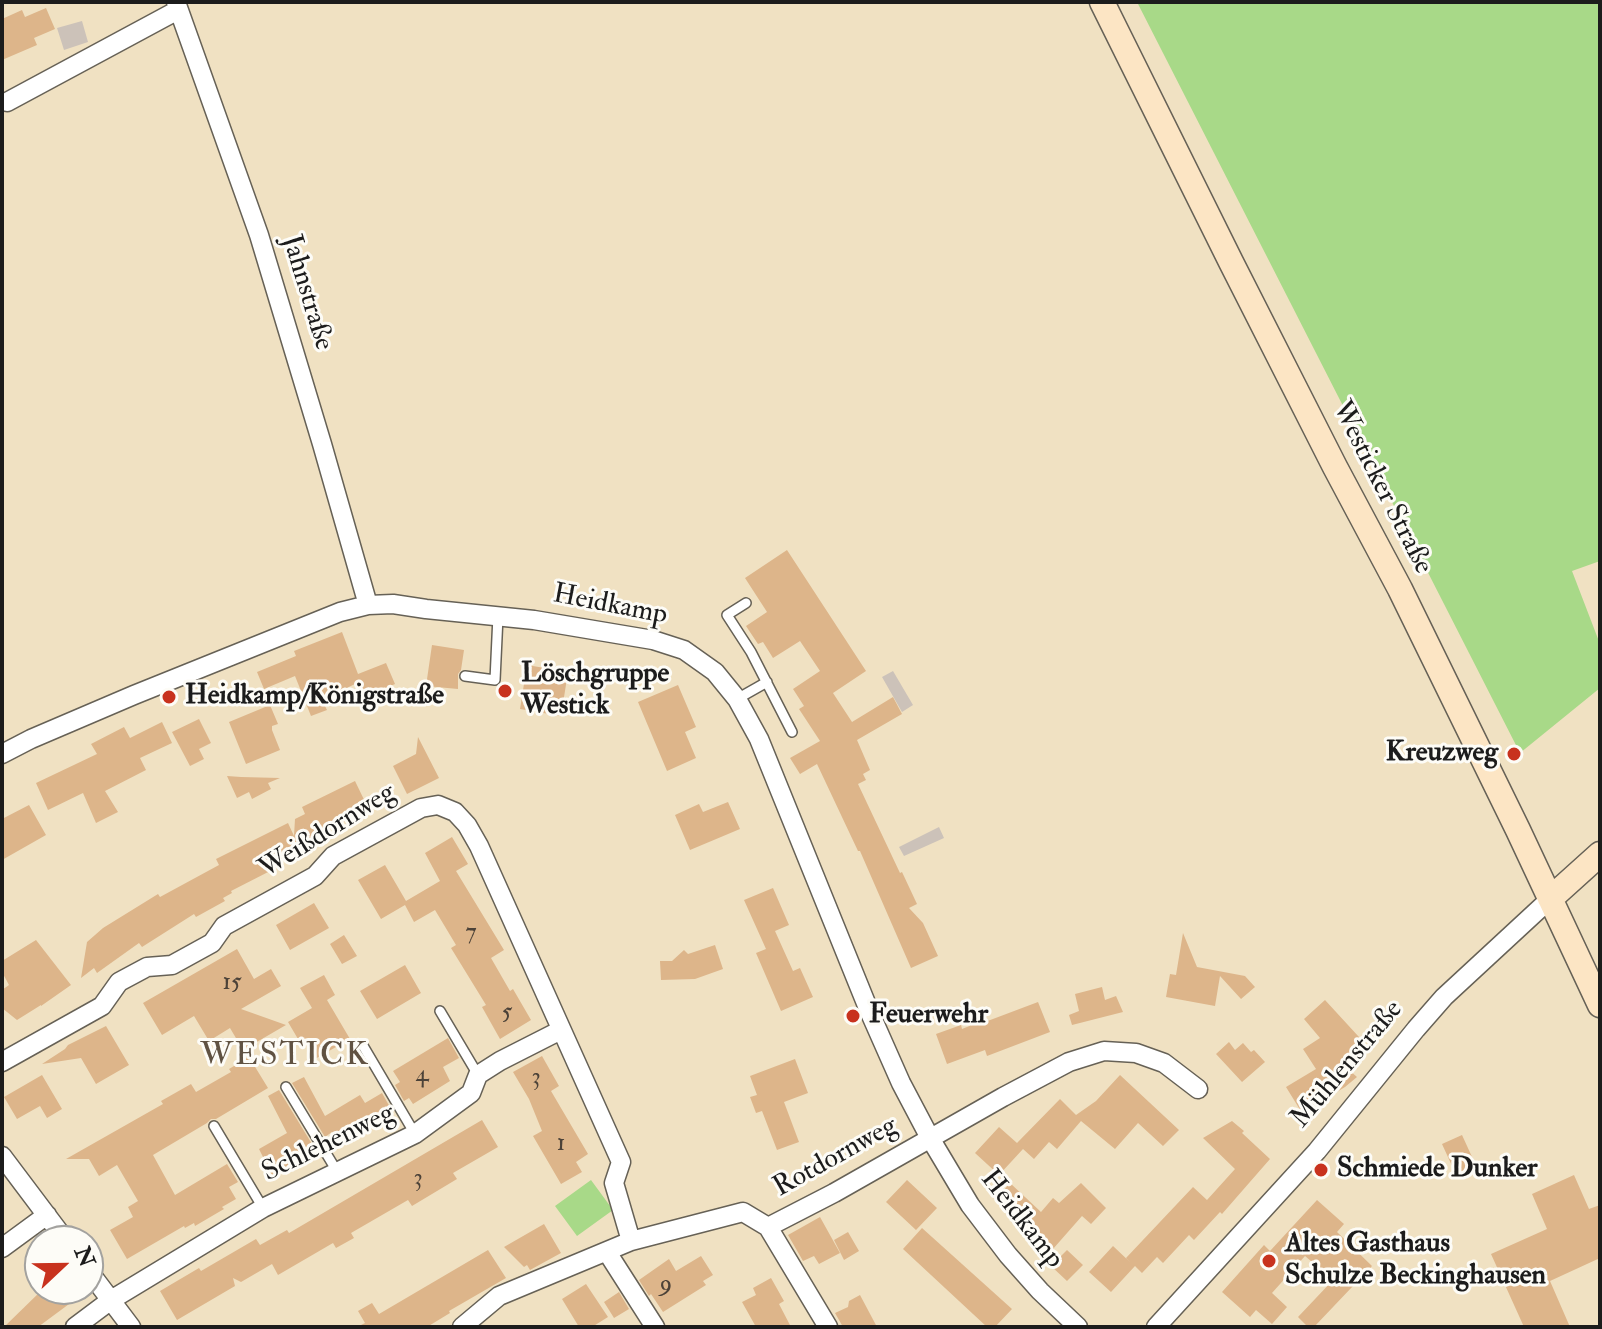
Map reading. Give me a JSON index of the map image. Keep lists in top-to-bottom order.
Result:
{
  "streets": {
    "street": [
      "Jahnstraße",
      "Westicker Straße",
      "Heidkamp",
      "Weißdornweg",
      "Mühlenstraße",
      "Schlehenweg",
      "Rotdornweg"
    ]
  },
  "crossings": [
    ["Jahnstraße", "Heidkamp"],
    ["Westicker Straße", "Mühlenstraße"],
    ["Heidkamp", "Rotdornweg"],
    ["Weißdornweg", "Schlehenweg"],
    ["Weißdornweg", "Rotdornweg"]
  ],
  "districts": ["WESTICK"],
  "places": [
    "Löschgruppe Westick",
    "Heidkamp/Königstraße",
    "Kreuzweg",
    "Feuerwehr",
    "Schmiede Dunker",
    "Altes Gasthaus Schulze Beckinghausen"
  ],
  "house_numbers": [
    "7",
    "15",
    "5",
    "4",
    "3",
    "1",
    "3",
    "9"
  ],
  "north": "right"
}
